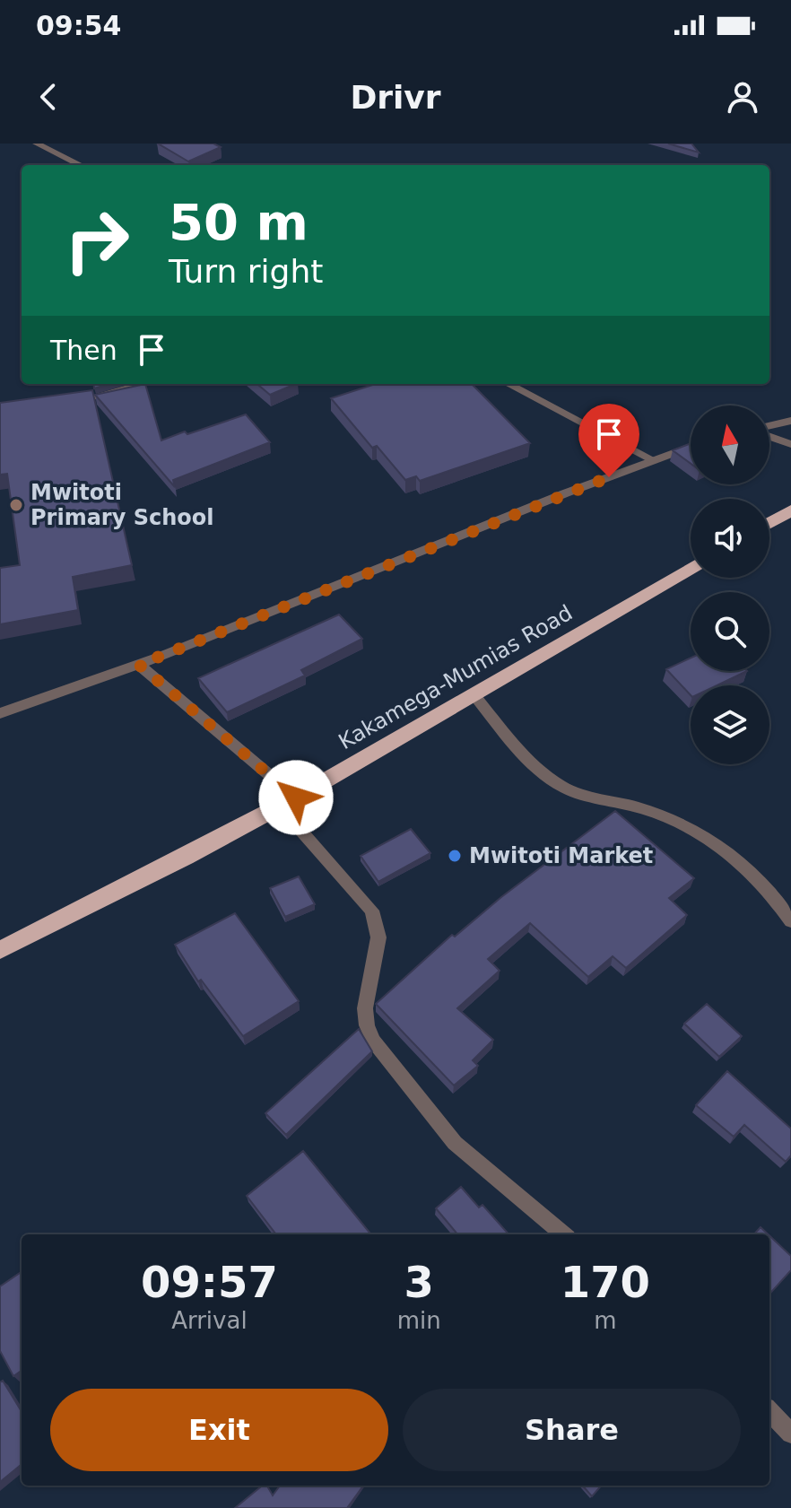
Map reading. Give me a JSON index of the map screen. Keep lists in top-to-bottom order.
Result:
{
  "streets": {
    "highway": ["Kakamega-Mumias Road"]
  },
  "places": ["Mwitoti Primary School", "Mwitoti Market"],
  "north": "top",
  "page": {
    "status": "09:54",
    "header": "Drivr",
    "turn": ["50 m", "Turn right"],
    "then": "Then",
    "eta": [
      "09:57",
      "Arrival",
      "3",
      "min",
      "170",
      "m"
    ],
    "buttons": ["Exit", "Share"]
  }
}
